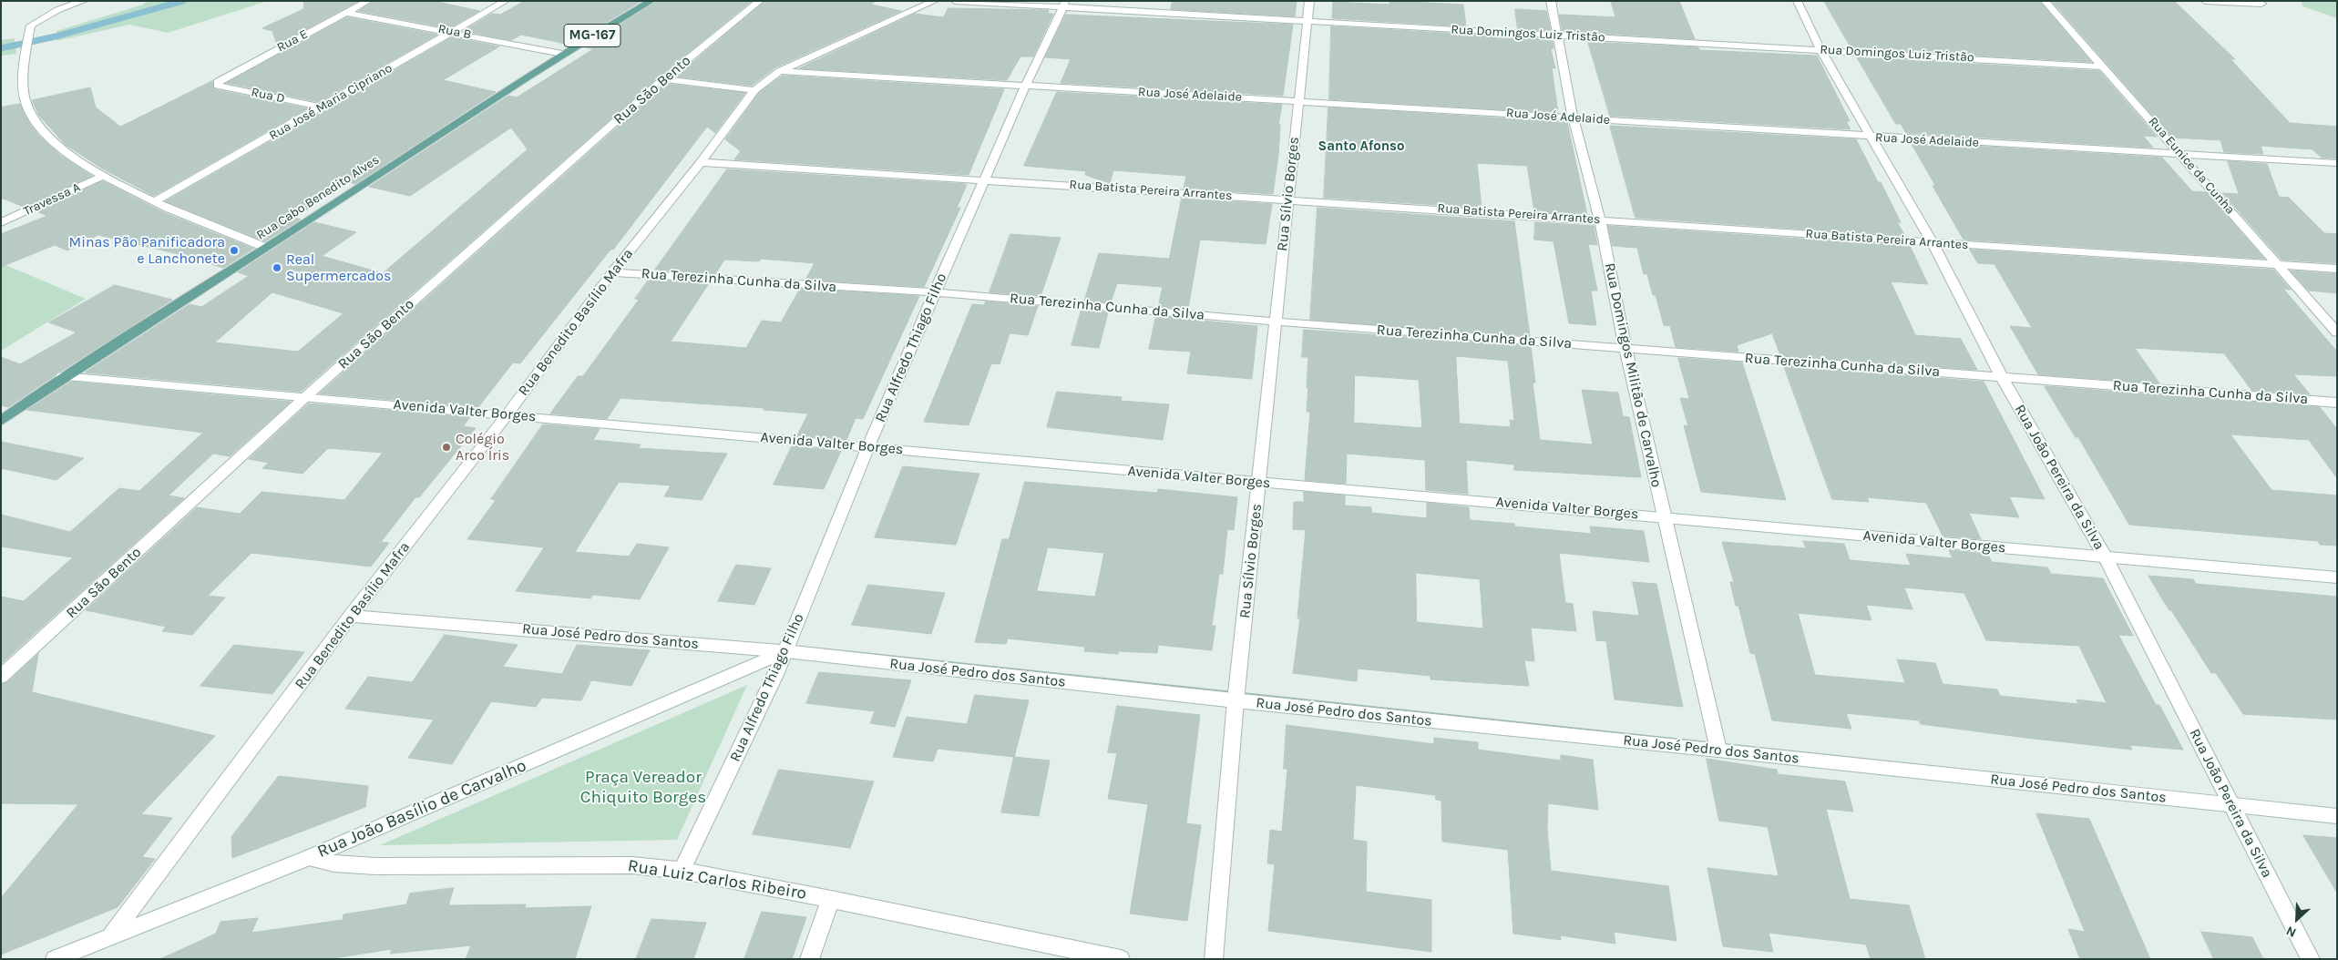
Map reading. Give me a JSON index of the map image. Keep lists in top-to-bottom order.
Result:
{
  "streets": {
    "main road": ["MG-167", "Rua Cabo Benedito Alves"],
    "street": [
      "Rua B",
      "Rua Domingos Luiz Tristão",
      "Rua E",
      "Rua São Bento",
      "Rua José Adelaide",
      "Rua D",
      "Rua José Maria Cipriano",
      "Rua Eunice da Cunha",
      "Rua Batista Pereira Arrantes",
      "Rua Sílvio Borges",
      "Travessa A",
      "Rua Terezinha Cunha da Silva",
      "Rua Benedito Basílio Mafra",
      "Rua Alfredo Thiago Filho",
      "Rua Domingos Militão de Carvalho",
      "Avenida Valter Borges",
      "Rua João Pereira da Silva",
      "Rua José Pedro dos Santos",
      "Rua João Basílio de Carvalho",
      "Rua Luiz Carlos Ribeiro"
    ]
  },
  "crossings": [
    ["Rua B", "Rua E"],
    ["Rua B", "Rua José Maria Cipriano"],
    ["Rua B", "Rua Cabo Benedito Alves"],
    ["Rua Domingos Luiz Tristão", "Rua Eunice da Cunha"],
    ["Rua Domingos Luiz Tristão", "Rua Sílvio Borges"],
    ["Rua Domingos Luiz Tristão", "Rua Alfredo Thiago Filho"],
    ["Rua Domingos Luiz Tristão", "Rua Domingos Militão de Carvalho"],
    ["Rua Domingos Luiz Tristão", "Rua João Pereira da Silva"],
    ["Rua E", "Rua D"],
    ["Rua São Bento", "Avenida Valter Borges"],
    ["Rua José Adelaide", "Rua Eunice da Cunha"],
    ["Rua José Adelaide", "Rua Sílvio Borges"],
    ["Rua José Adelaide", "Rua Benedito Basílio Mafra"],
    ["Rua José Adelaide", "Rua Alfredo Thiago Filho"],
    ["Rua José Adelaide", "Rua Domingos Militão de Carvalho"],
    ["Rua José Adelaide", "Rua João Pereira da Silva"],
    ["Rua D", "Rua José Maria Cipriano"],
    ["Rua Eunice da Cunha", "Rua Batista Pereira Arrantes"],
    ["Rua Batista Pereira Arrantes", "Rua Sílvio Borges"],
    ["Rua Batista Pereira Arrantes", "Rua Benedito Basílio Mafra"],
    ["Rua Batista Pereira Arrantes", "Rua Alfredo Thiago Filho"],
    ["Rua Batista Pereira Arrantes", "Rua Domingos Militão de Carvalho"],
    ["Rua Batista Pereira Arrantes", "Rua João Pereira da Silva"],
    ["Rua Sílvio Borges", "Rua Terezinha Cunha da Silva"],
    ["Rua Sílvio Borges", "Avenida Valter Borges"],
    ["Rua Sílvio Borges", "Rua José Pedro dos Santos"],
    ["Rua Cabo Benedito Alves", "Avenida Valter Borges"],
    ["Rua Terezinha Cunha da Silva", "Rua Benedito Basílio Mafra"],
    ["Rua Terezinha Cunha da Silva", "Rua Alfredo Thiago Filho"],
    ["Rua Terezinha Cunha da Silva", "Rua Domingos Militão de Carvalho"],
    ["Rua Terezinha Cunha da Silva", "Rua João Pereira da Silva"],
    ["Rua Benedito Basílio Mafra", "Avenida Valter Borges"],
    ["Rua Benedito Basílio Mafra", "Rua José Pedro dos Santos"],
    ["Rua Benedito Basílio Mafra", "Rua João Basílio de Carvalho"],
    ["Rua Alfredo Thiago Filho", "Avenida Valter Borges"],
    ["Rua Alfredo Thiago Filho", "Rua José Pedro dos Santos"],
    ["Rua Alfredo Thiago Filho", "Rua João Basílio de Carvalho"],
    ["Rua Alfredo Thiago Filho", "Rua Luiz Carlos Ribeiro"],
    ["Rua Domingos Militão de Carvalho", "Avenida Valter Borges"],
    ["Rua Domingos Militão de Carvalho", "Rua José Pedro dos Santos"],
    ["Avenida Valter Borges", "Rua João Pereira da Silva"],
    ["Rua João Pereira da Silva", "Rua José Pedro dos Santos"],
    ["Rua José Pedro dos Santos", "Rua João Basílio de Carvalho"],
    ["Rua João Basílio de Carvalho", "Rua Luiz Carlos Ribeiro"]
  ],
  "districts": ["Santo Afonso"],
  "parks": ["Praça Vereador Chiquito Borges"],
  "places": ["Minas Pão Panificadora e Lanchonete", "Real Supermercados", "Colégio Arco Íris"],
  "north": "bottom left"
}
